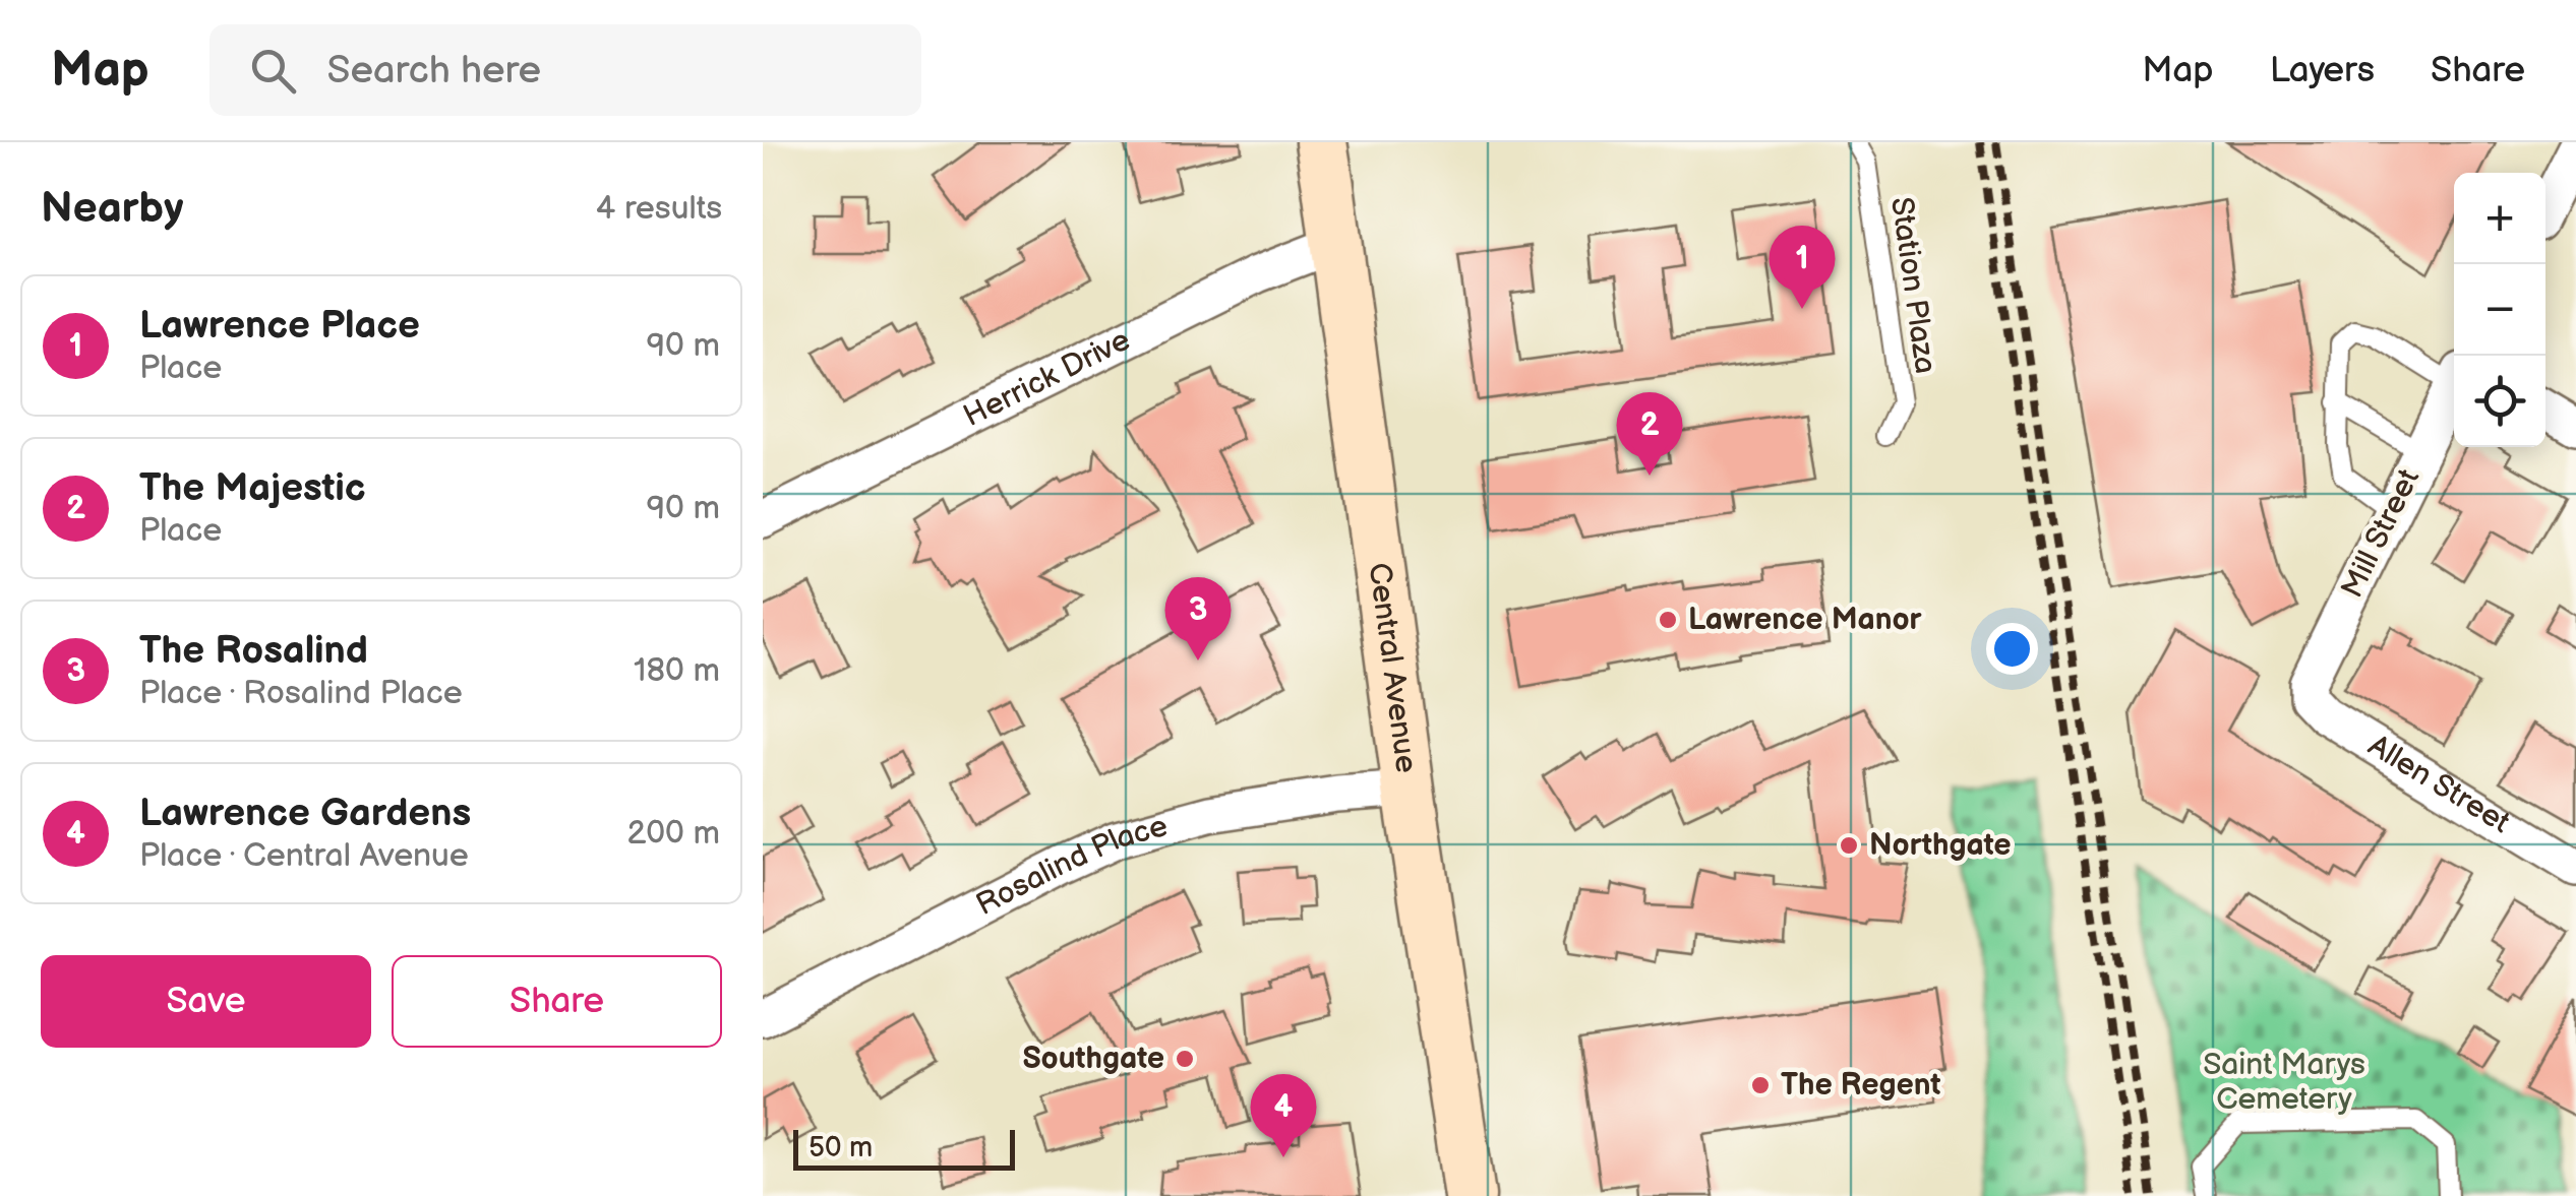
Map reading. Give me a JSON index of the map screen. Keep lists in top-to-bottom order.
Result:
{
  "streets": {
    "street": [
      "Herrick Drive",
      "Mill Street",
      "Central Avenue",
      "Allen Street",
      "Rosalind Place"
    ],
    "lane": ["Station Plaza"]
  },
  "crossings": [
    ["Herrick Drive", "Central Avenue"],
    ["Mill Street", "Allen Street"],
    ["Central Avenue", "Rosalind Place"]
  ],
  "parks": ["Saint Marys Cemetery"],
  "places": [
    "Lawrence Manor",
    "Northgate",
    "Southgate",
    "The Regent"
  ],
  "scale_bar": "50 m",
  "page": {
    "header": "Map",
    "search": "Search here",
    "nav": ["Map", "Layers", "Share"],
    "heading": ["Nearby", "4 results"],
    "map_buttons": ["+", "−"],
    "pins": [
      "1",
      "2",
      "3",
      "4"
    ],
    "list": [
      {
        "mark": "1",
        "name": "Lawrence Place",
        "note": "Place",
        "value": "90 m"
      },
      {
        "mark": "2",
        "name": "The Majestic",
        "note": "Place",
        "value": "90 m"
      },
      {
        "mark": "3",
        "name": "The Rosalind",
        "note": "Place · Rosalind Place",
        "value": "180 m"
      },
      {
        "mark": "4",
        "name": "Lawrence Gardens",
        "note": "Place · Central Avenue",
        "value": "200 m"
      }
    ],
    "buttons": ["Save", "Share"],
    "scale": "50 m"
  }
}
